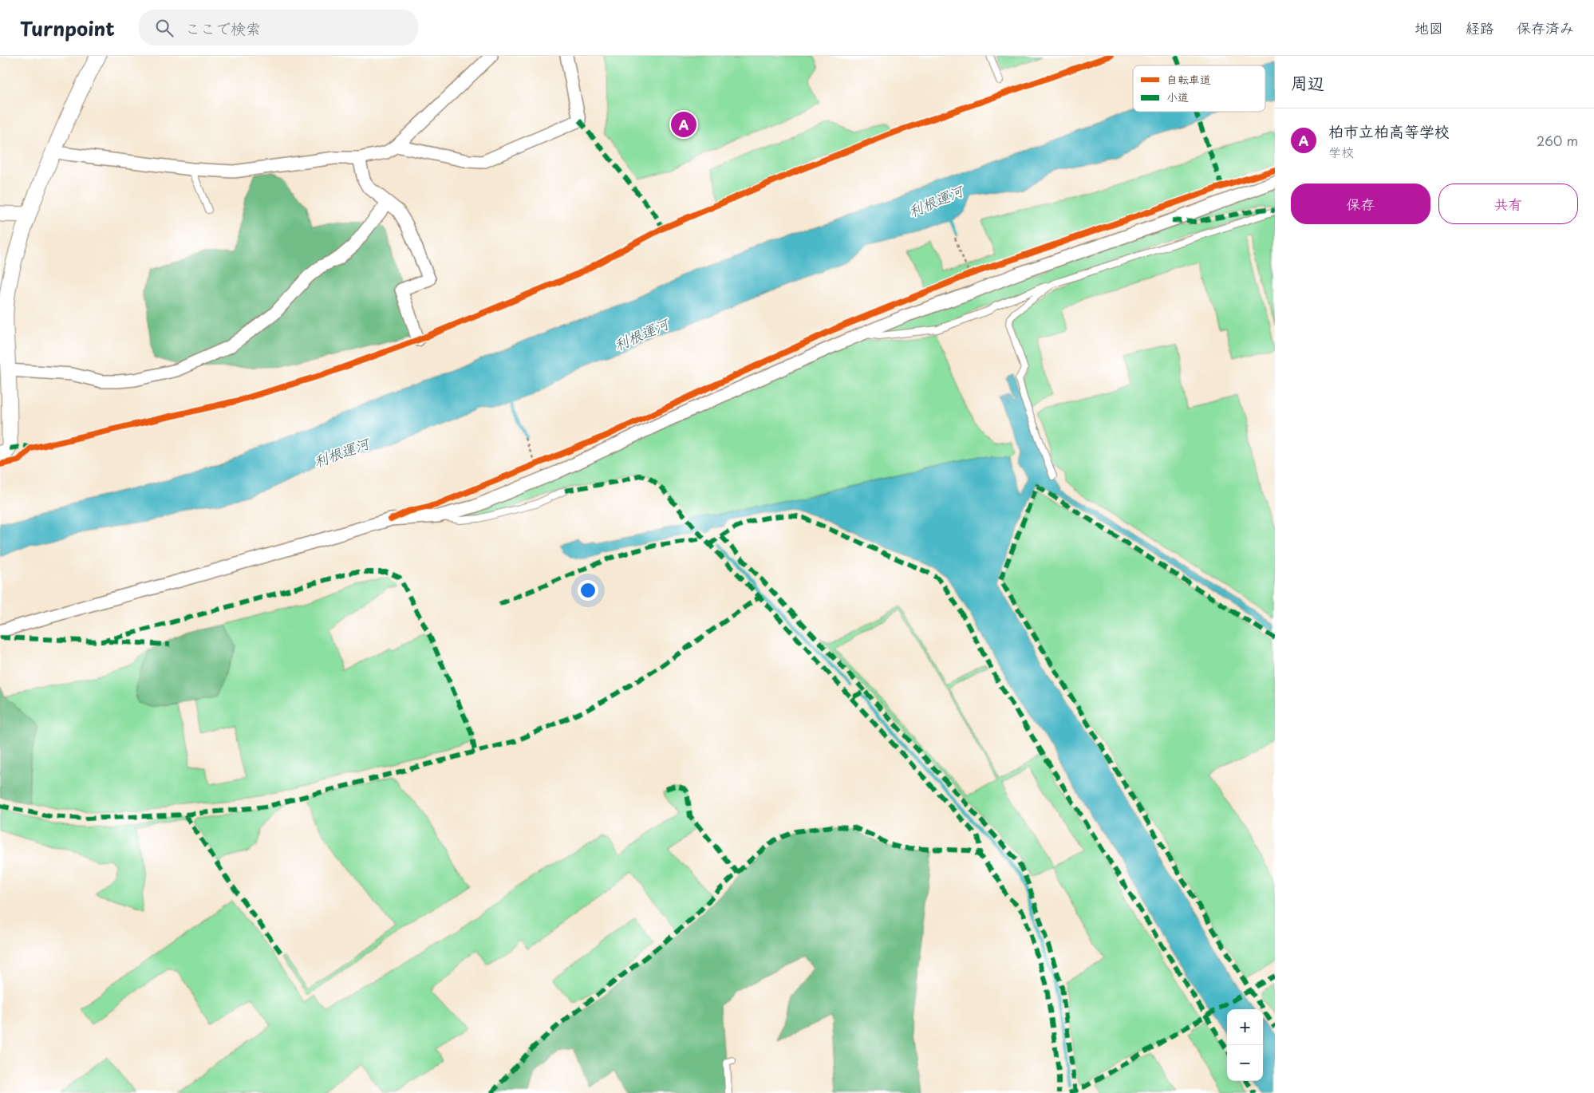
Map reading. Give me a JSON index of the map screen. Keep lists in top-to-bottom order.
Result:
{
  "water": ["利根運河"],
  "legend": ["自転車道", "小道"],
  "page": {
    "header": "Turnpoint",
    "search": "ここで検索",
    "nav": ["地図", "経路", "保存済み"],
    "heading": "周辺",
    "list": [
      {
        "mark": "A",
        "name": "柏市立柏高等学校",
        "note": "学校",
        "value": "260 m"
      }
    ],
    "pins": "A",
    "buttons": ["保存", "共有"],
    "map_buttons": ["+", "−"]
  }
}
